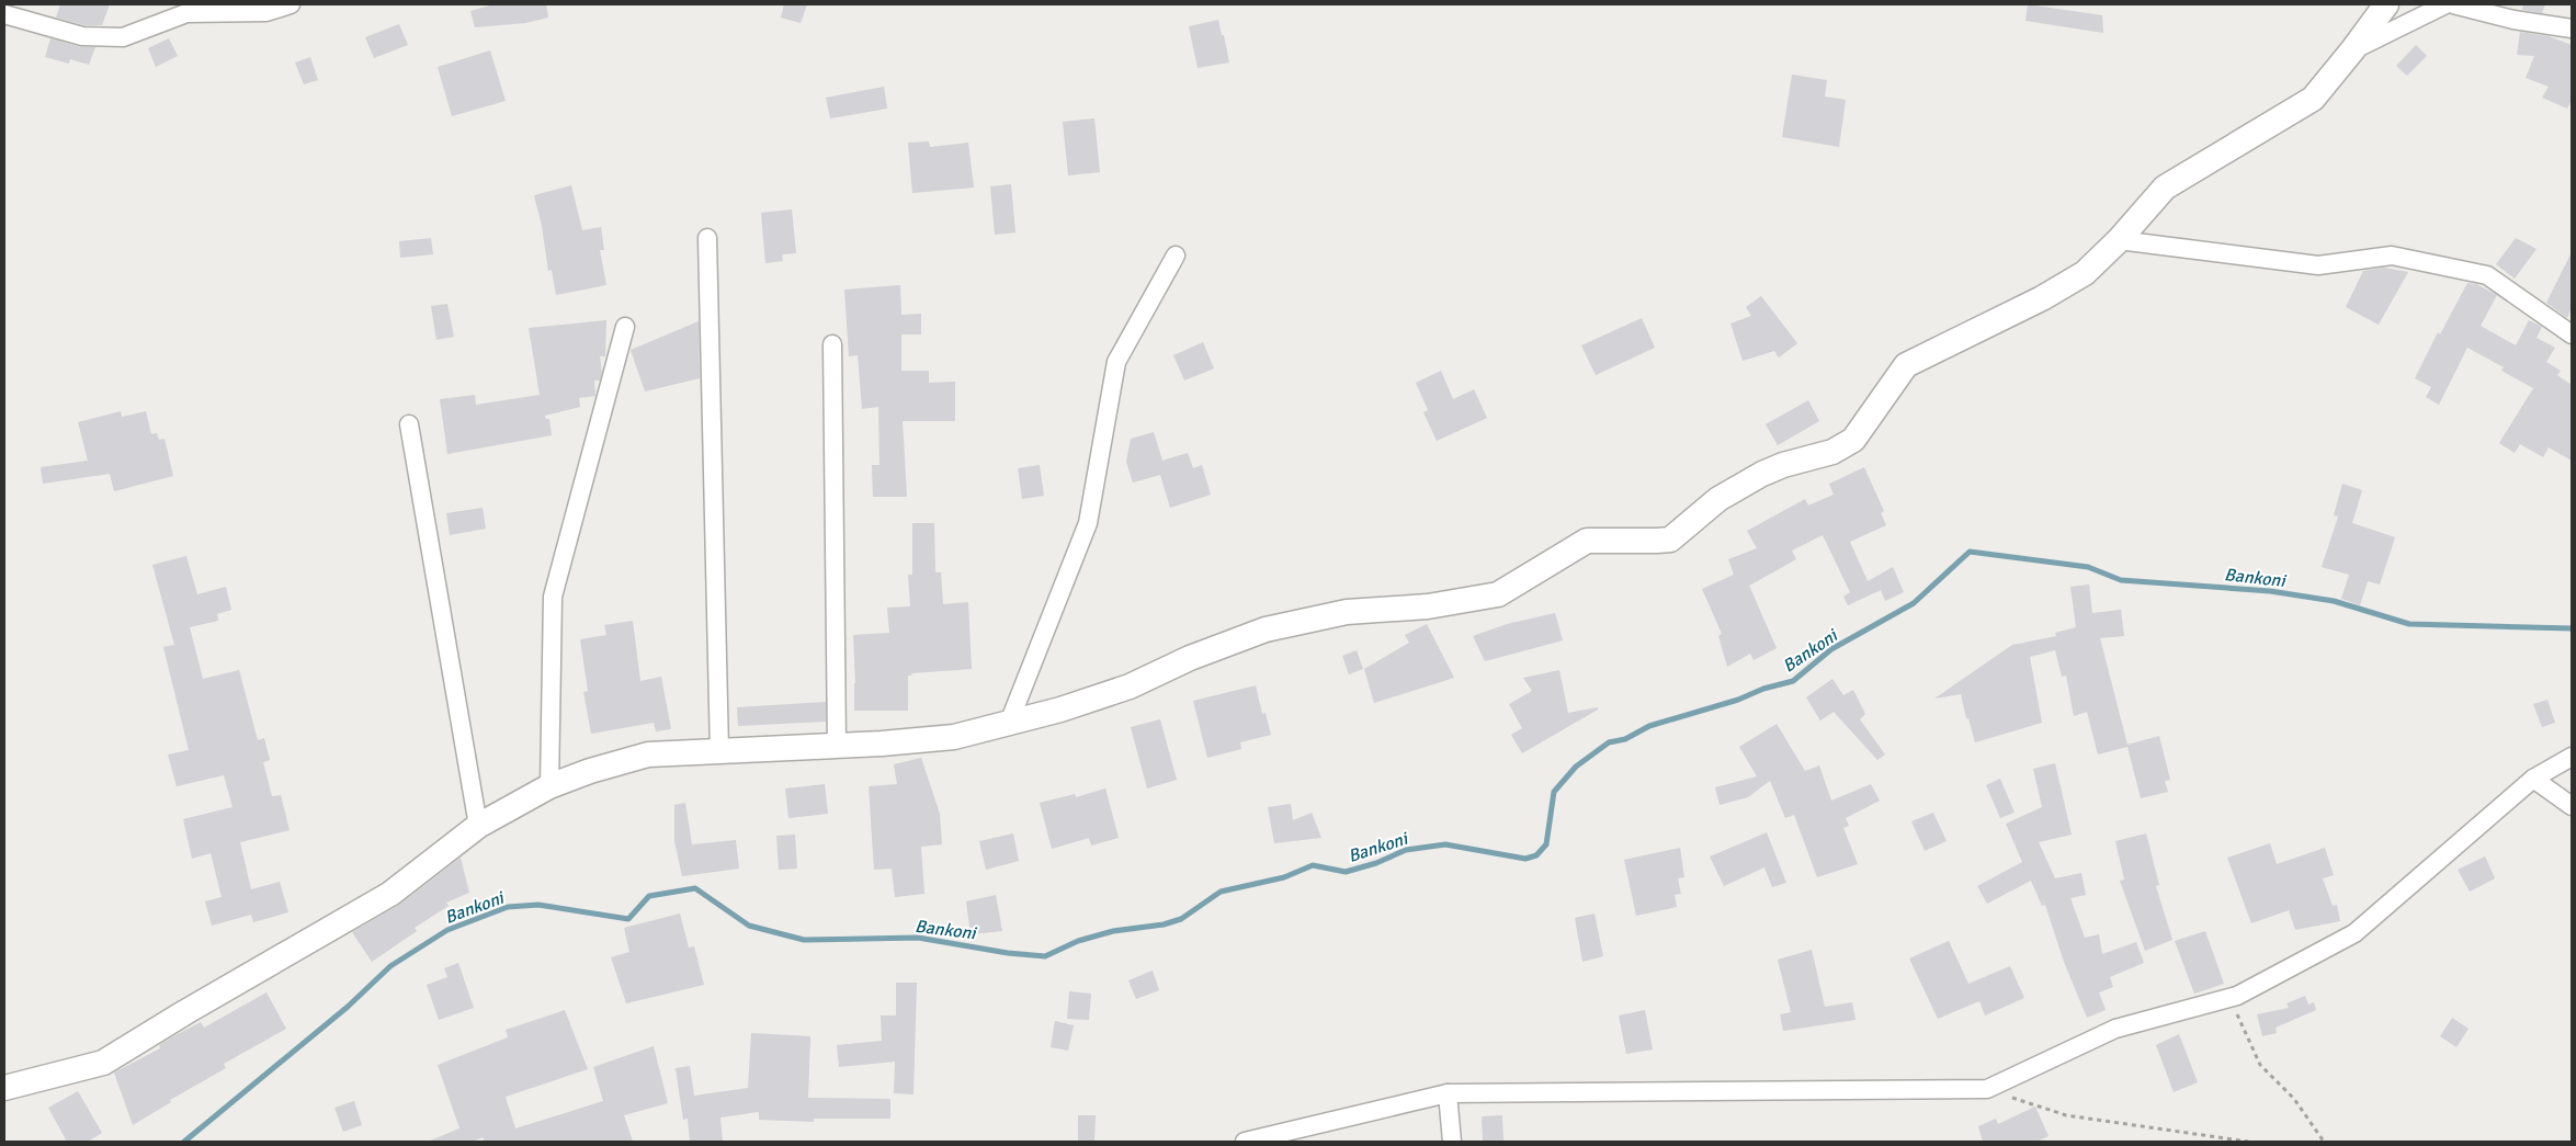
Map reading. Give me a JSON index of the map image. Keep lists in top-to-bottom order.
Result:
{
  "water": ["Bankoni"]
}
